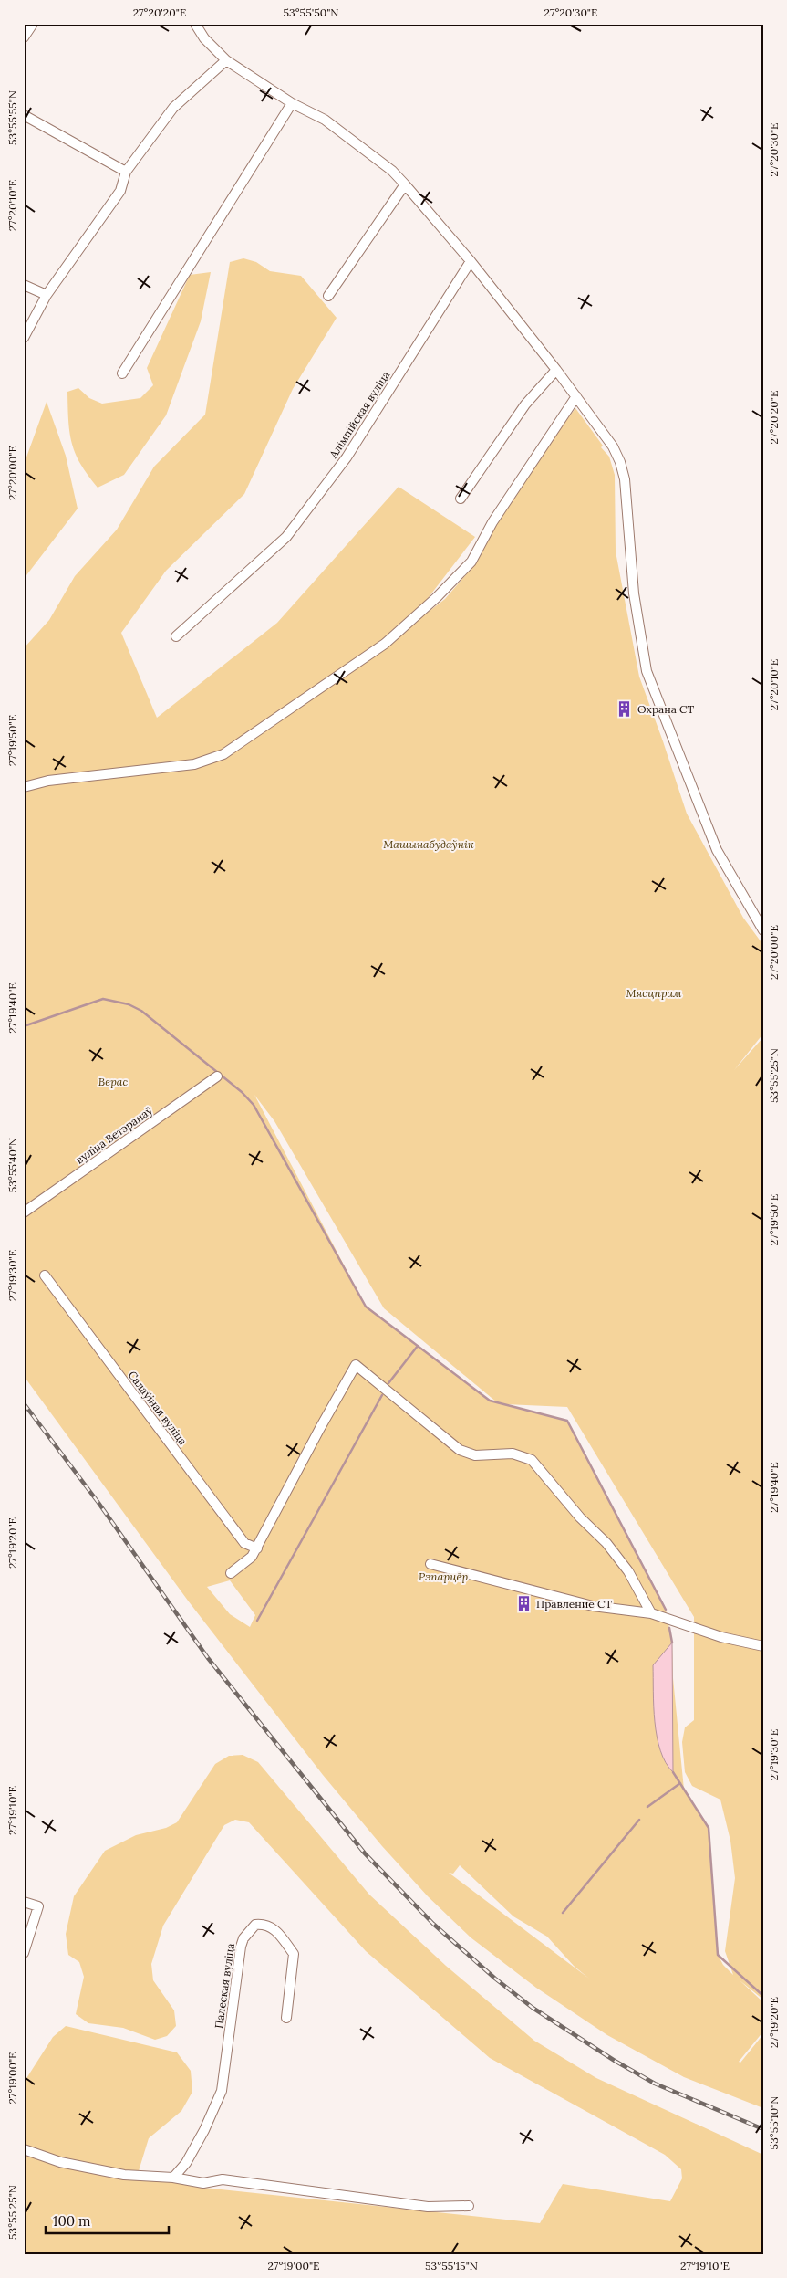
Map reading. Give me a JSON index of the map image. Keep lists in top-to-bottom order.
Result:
{
  "streets": {
    "street": [
      "Алімпійская вуліца",
      "вуліца Ветэранаў",
      "Салаўіная вуліца",
      "Палеская вуліца"
    ]
  },
  "parks": [
    "Машынабудаўнік",
    "Мясцпрам",
    "Верас",
    "Рэпарцёр"
  ],
  "places": {
    "building": ["Охрана СТ", "Правление СТ"]
  },
  "scale_bar": "100 m",
  "coordinates": [
    "27°20'20\"E",
    "53°55'50\"N",
    "27°20'30\"E",
    "53°55'55\"N",
    "27°20'10\"E",
    "27°20'00\"E",
    "27°19'50\"E",
    "27°19'40\"E",
    "53°55'25\"N",
    "53°55'40\"N",
    "27°19'30\"E",
    "27°19'20\"E",
    "27°19'10\"E",
    "27°19'00\"E",
    "53°55'10\"N",
    "53°55'15\"N"
  ]
}
